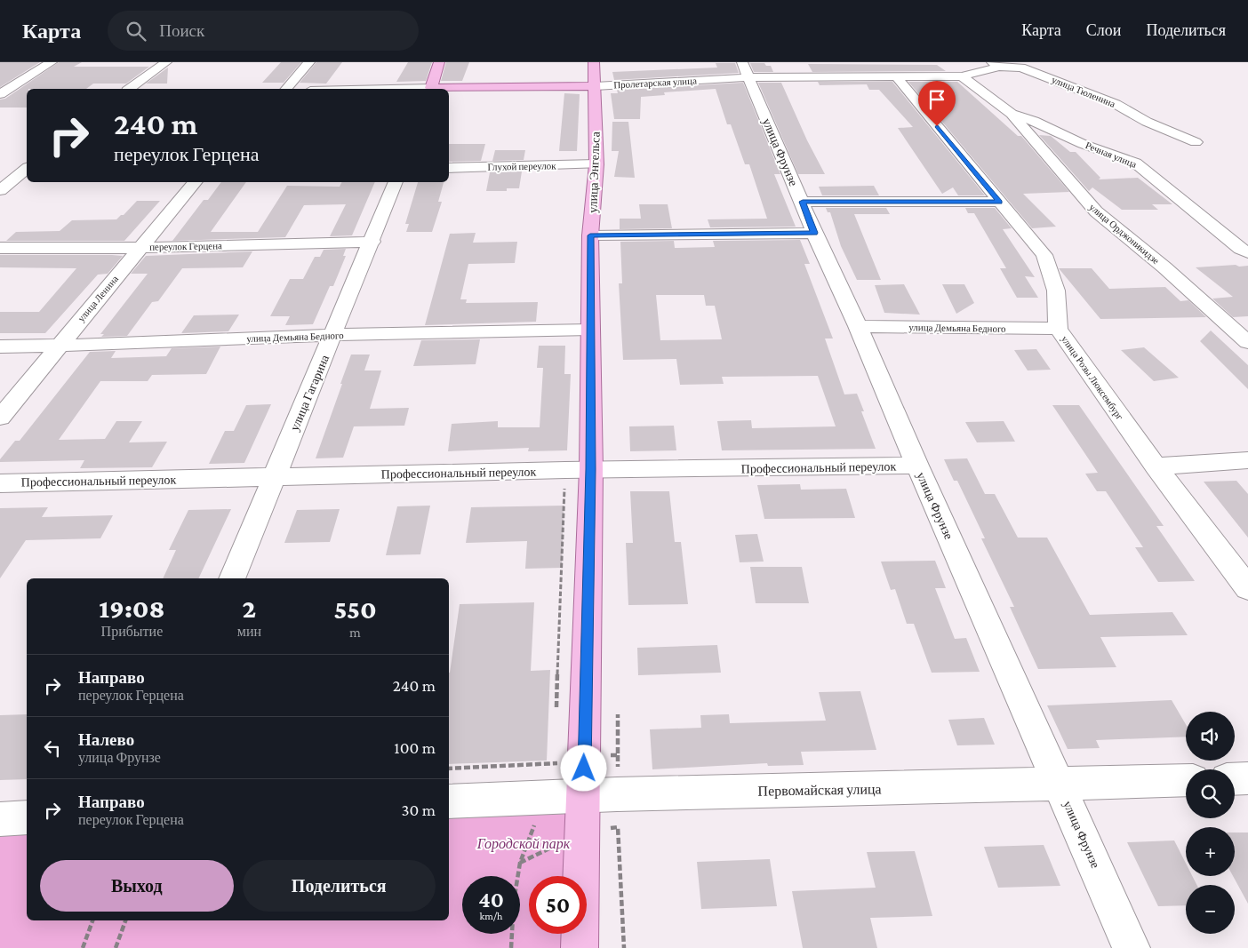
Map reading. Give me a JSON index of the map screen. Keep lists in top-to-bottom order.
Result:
{
  "streets": {
    "main road": ["Пролетарская улица", "улица Энгельса"],
    "street": [
      "улица Тюленина",
      "улица Фрунзе",
      "Речная улица",
      "Глухой переулок",
      "улица Орджоникидзе",
      "переулок Герцена",
      "улица Ленина",
      "улица Демьяна Бедного",
      "улица Розы Люксембург",
      "улица Гагарина",
      "Профессиональный переулок",
      "Первомайская улица"
    ]
  },
  "crossings": [
    ["Пролетарская улица", "улица Тюленина"],
    ["Пролетарская улица", "улица Фрунзе"],
    ["Пролетарская улица", "Речная улица"],
    ["Пролетарская улица", "улица Энгельса"],
    ["Пролетарская улица", "улица Розы Люксембург"],
    ["улица Фрунзе", "улица Демьяна Бедного"],
    ["улица Фрунзе", "Профессиональный переулок"],
    ["улица Фрунзе", "Первомайская улица"],
    ["Речная улица", "улица Орджоникидзе"],
    ["Глухой переулок", "улица Энгельса"],
    ["улица Энгельса", "улица Демьяна Бедного"],
    ["улица Энгельса", "Профессиональный переулок"],
    ["улица Энгельса", "Первомайская улица"],
    ["переулок Герцена", "улица Ленина"],
    ["переулок Герцена", "улица Гагарина"],
    ["улица Ленина", "улица Демьяна Бедного"],
    ["улица Демьяна Бедного", "улица Розы Люксембург"],
    ["улица Демьяна Бедного", "улица Гагарина"],
    ["улица Гагарина", "Профессиональный переулок"]
  ],
  "parks": ["Городской парк"],
  "page": {
    "header": "Карта",
    "search": "Поиск",
    "nav": ["Карта", "Слои", "Поделиться"],
    "turn": ["240 m", "переулок Герцена"],
    "eta": [
      "19:08",
      "Прибытие",
      "2",
      "мин",
      "550",
      "m"
    ],
    "list": [
      {
        "name": "Направо",
        "note": "переулок Герцена",
        "value": "240 m"
      },
      {
        "name": "Налево",
        "note": "улица Фрунзе",
        "value": "100 m"
      },
      {
        "name": "Направо",
        "note": "переулок Герцена",
        "value": "30 m"
      }
    ],
    "map_buttons": ["+", "−"],
    "buttons": ["Выход", "Поделиться"],
    "speed": "40 km/h",
    "limit": "50"
  }
}
